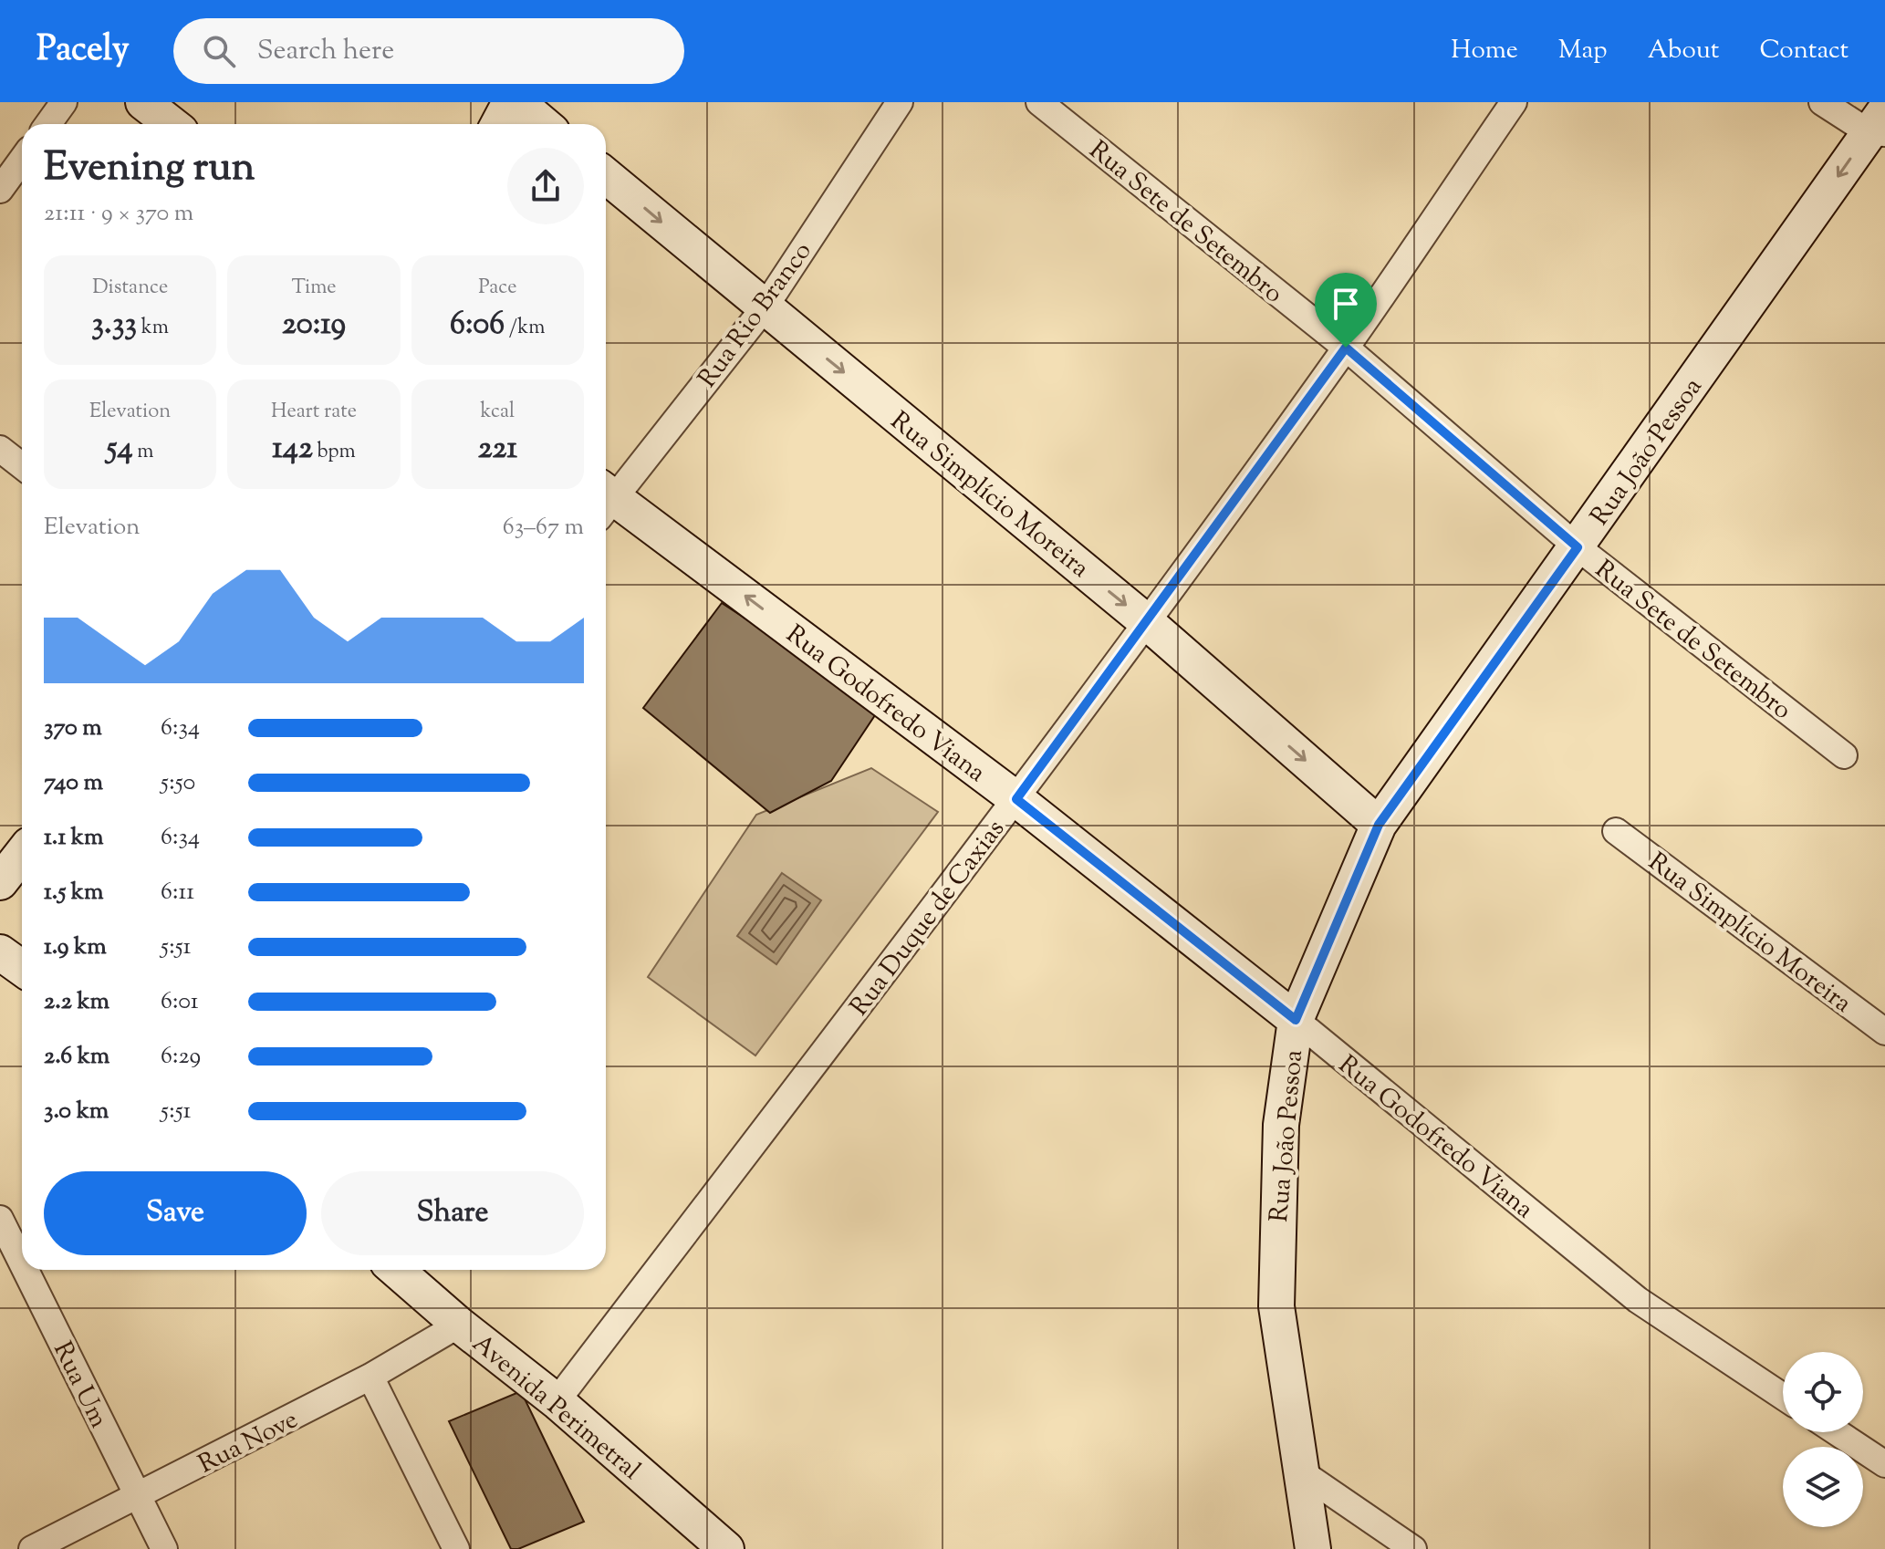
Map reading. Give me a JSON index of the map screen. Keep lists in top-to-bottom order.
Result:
{
  "streets": {
    "street": [
      "Rua Sete de Setembro",
      "Rua Rio Branco",
      "Rua João Pessoa",
      "Rua Simplício Moreira",
      "Rua Godofredo Viana",
      "Rua Duque de Caxias",
      "Rua Um",
      "Avenida Perimetral",
      "Rua Nove"
    ]
  },
  "crossings": [
    ["Rua Sete de Setembro", "Rua João Pessoa"],
    ["Rua Sete de Setembro", "Rua Duque de Caxias"],
    ["Rua Rio Branco", "Rua Simplício Moreira"],
    ["Rua João Pessoa", "Rua Simplício Moreira"],
    ["Rua João Pessoa", "Rua Godofredo Viana"],
    ["Rua Simplício Moreira", "Rua Duque de Caxias"],
    ["Rua Godofredo Viana", "Rua Duque de Caxias"],
    ["Rua Duque de Caxias", "Avenida Perimetral"],
    ["Rua Um", "Rua Nove"],
    ["Avenida Perimetral", "Rua Nove"]
  ],
  "one_way": ["Rua Simplício Moreira"],
  "page": {
    "header": "Pacely",
    "search": "Search here",
    "nav": [
      "Home",
      "Map",
      "About",
      "Contact"
    ],
    "heading": ["Evening run", "21:11 · 9 × 370 m"],
    "stats": [
      ["Distance", "3.33 km"],
      ["Time", "20:19"],
      ["Pace", "6:06 /km"],
      ["Elevation", "54 m"],
      ["Heart rate", "142 bpm"],
      ["kcal", "221"]
    ],
    "chart": ["Elevation", "63–67 m"],
    "list": [
      {
        "name": "370 m",
        "note": "6:34"
      },
      {
        "name": "740 m",
        "note": "5:50"
      },
      {
        "name": "1.1 km",
        "note": "6:34"
      },
      {
        "name": "1.5 km",
        "note": "6:11"
      },
      {
        "name": "1.9 km",
        "note": "5:51"
      },
      {
        "name": "2.2 km",
        "note": "6:01"
      },
      {
        "name": "2.6 km",
        "note": "6:29"
      },
      {
        "name": "3.0 km",
        "note": "5:51"
      }
    ],
    "buttons": ["Save", "Share"]
  }
}
